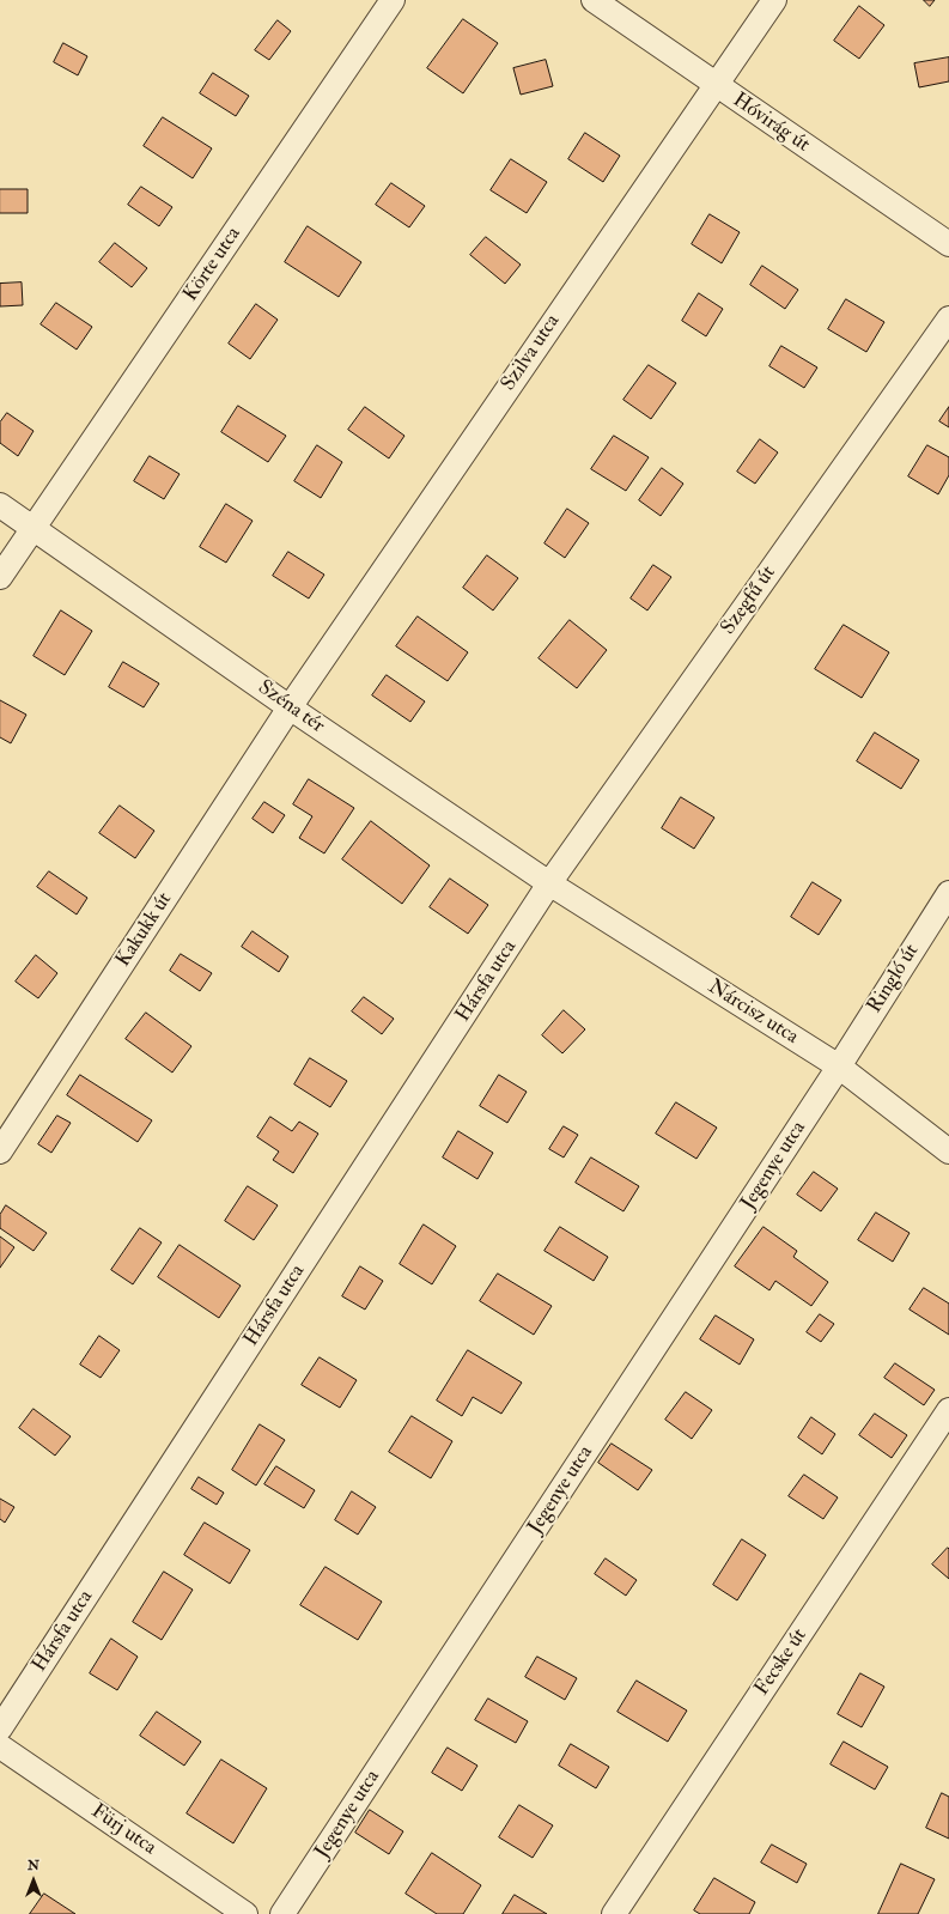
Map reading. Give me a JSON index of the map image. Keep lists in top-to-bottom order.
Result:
{
  "streets": {
    "street": [
      "Hóvirág út",
      "Körte utca",
      "Szilva utca",
      "Szegfű út",
      "Széna tér",
      "Kakukk út",
      "Ringló út",
      "Hársfa utca",
      "Nárcisz utca",
      "Jegenye utca",
      "Fecske út",
      "Fürj utca"
    ]
  },
  "crossings": [
    ["Hóvirág út", "Szilva utca"],
    ["Körte utca", "Széna tér"],
    ["Szilva utca", "Széna tér"],
    ["Szilva utca", "Kakukk út"],
    ["Szegfű út", "Széna tér"],
    ["Szegfű út", "Hársfa utca"],
    ["Szegfű út", "Nárcisz utca"],
    ["Széna tér", "Kakukk út"],
    ["Széna tér", "Hársfa utca"],
    ["Széna tér", "Nárcisz utca"],
    ["Ringló út", "Nárcisz utca"],
    ["Ringló út", "Jegenye utca"],
    ["Hársfa utca", "Nárcisz utca"],
    ["Nárcisz utca", "Jegenye utca"]
  ],
  "north": "top"
}
